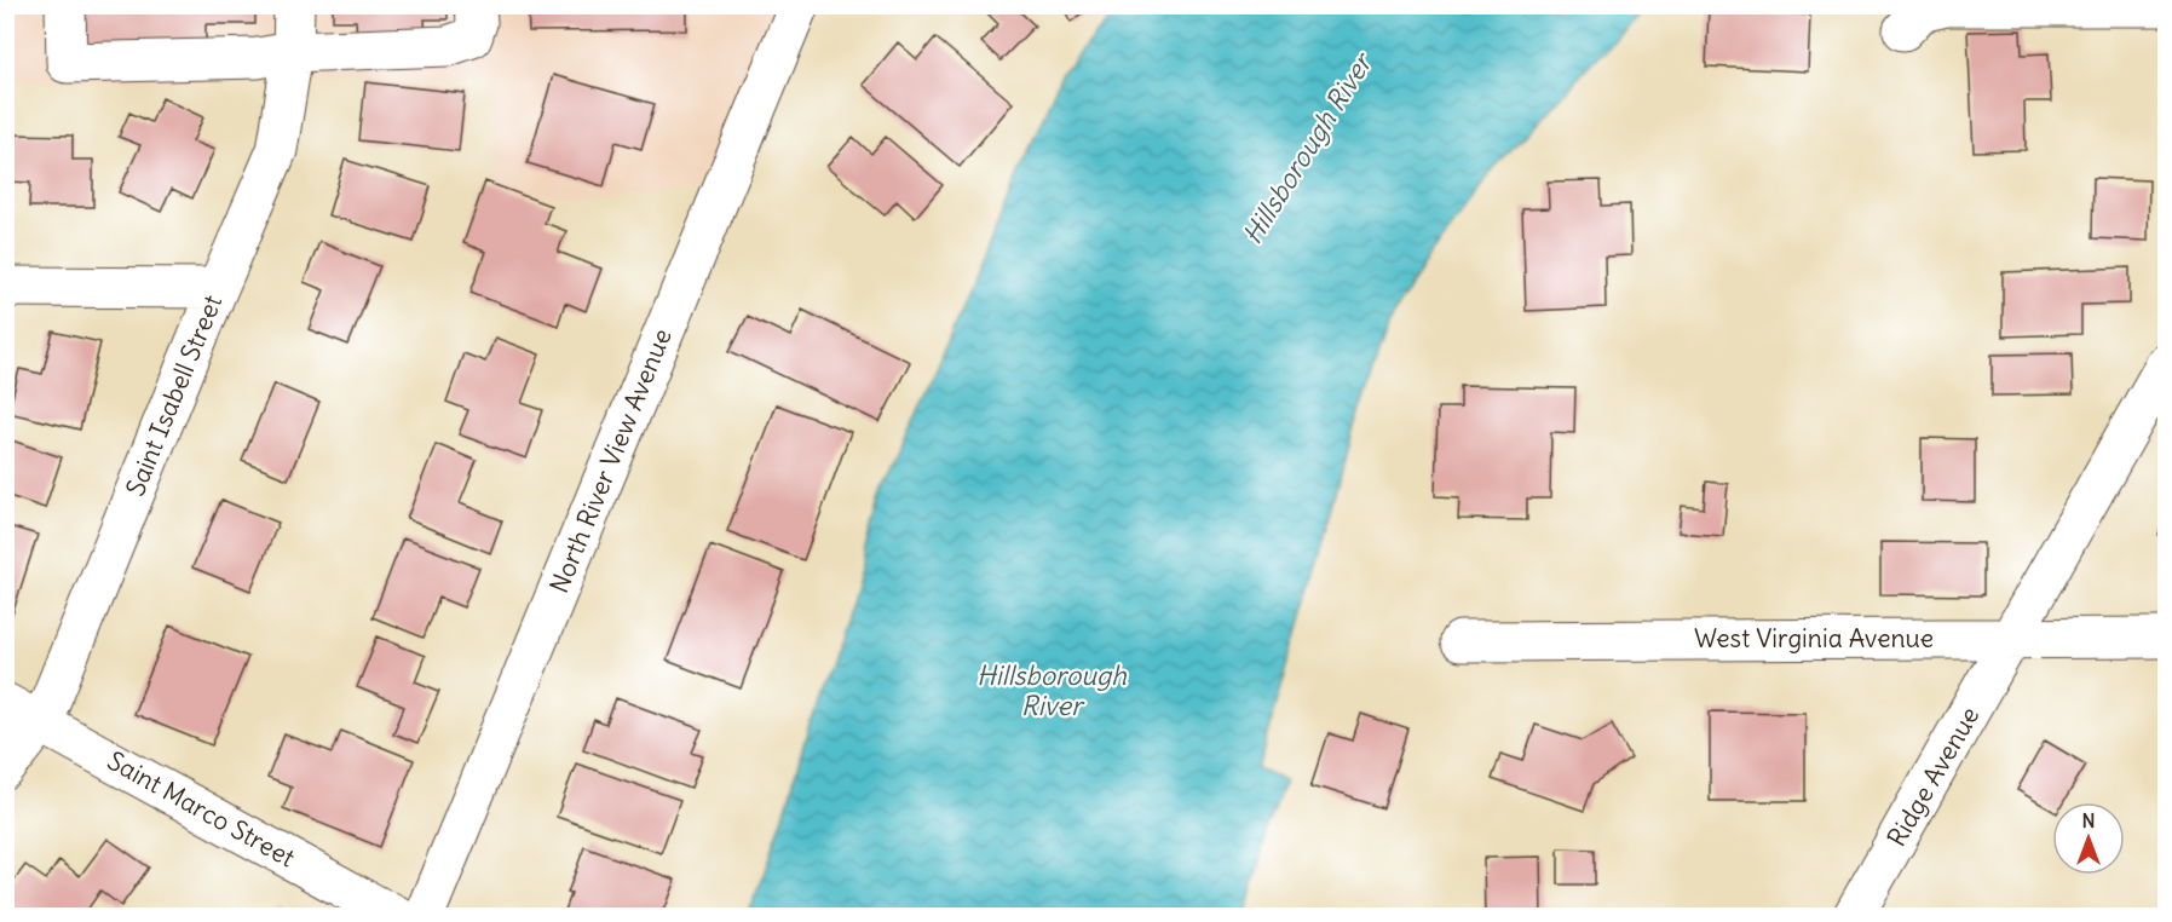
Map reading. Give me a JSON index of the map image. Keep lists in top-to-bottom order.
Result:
{
  "streets": {
    "street": [
      "Saint Isabell Street",
      "North River View Avenue",
      "West Virginia Avenue",
      "Ridge Avenue",
      "Saint Marco Street"
    ]
  },
  "crossings": [
    ["Saint Isabell Street", "Saint Marco Street"],
    ["West Virginia Avenue", "Ridge Avenue"]
  ],
  "water": ["Hillsborough River"],
  "north": "top"
}
